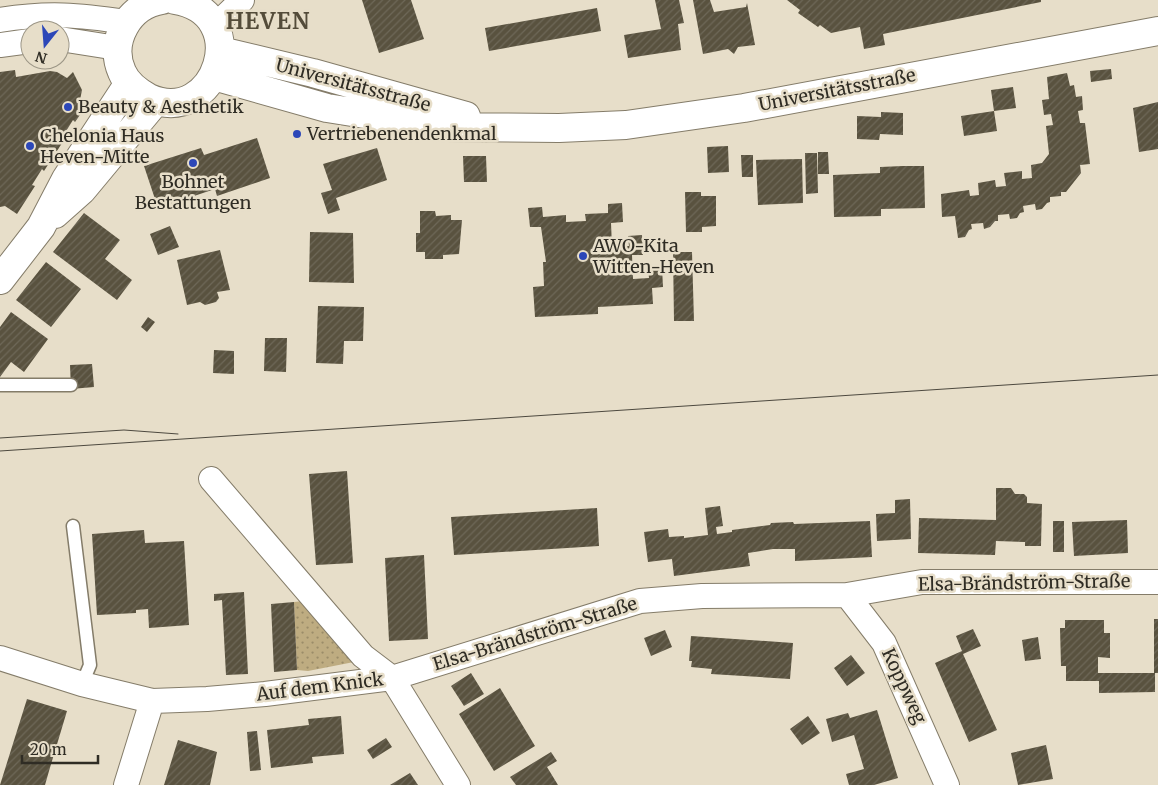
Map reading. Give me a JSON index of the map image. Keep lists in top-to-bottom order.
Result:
{
  "streets": {
    "street": [
      "Universitätsstraße",
      "Elsa-Brändström-Straße",
      "Koppweg",
      "Auf dem Knick"
    ]
  },
  "crossings": [
    ["Elsa-Brändström-Straße", "Koppweg"],
    ["Elsa-Brändström-Straße", "Auf dem Knick"]
  ],
  "districts": ["HEVEN"],
  "places": [
    "Beauty & Aesthetik",
    "Vertriebenendenkmal",
    "Chelonia Haus Heven-Mitte",
    "Bohnet Bestattungen",
    "AWO-Kita Witten-Heven"
  ],
  "scale_bar": "20 m",
  "north": "bottom"
}
